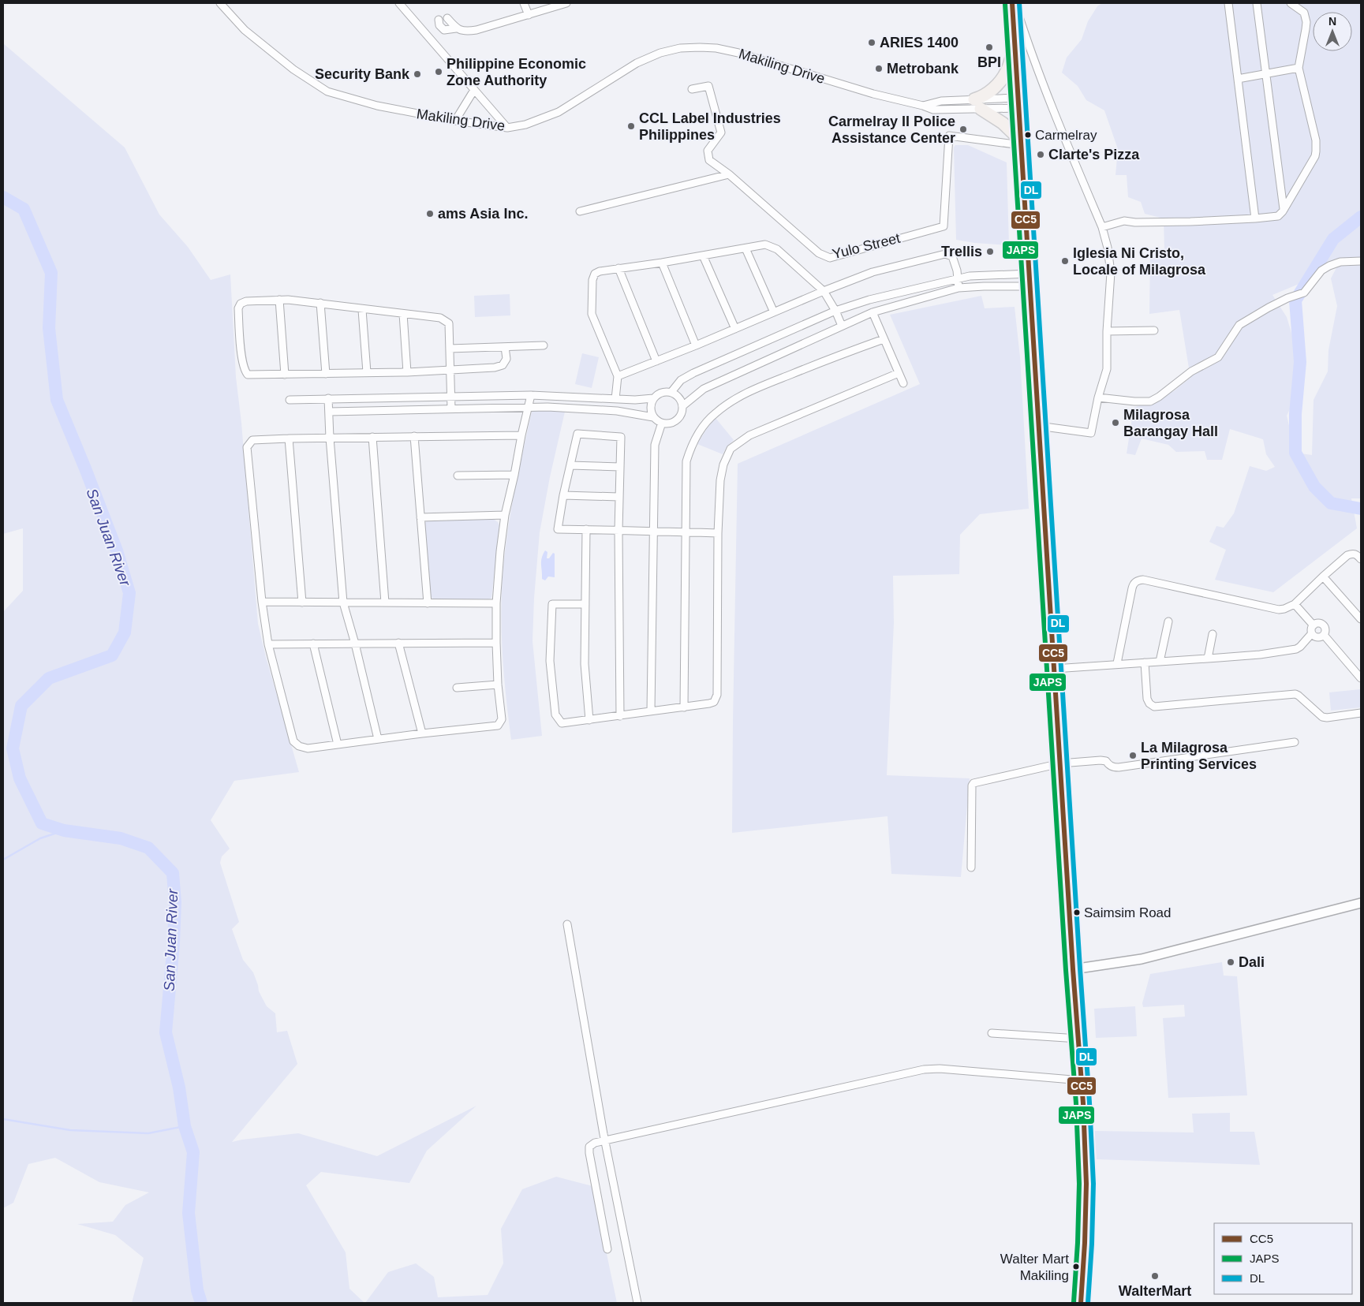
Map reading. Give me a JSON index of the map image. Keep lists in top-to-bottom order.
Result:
{
  "streets": {
    "street": ["Makiling Drive", "Yulo Street"]
  },
  "water": ["San Juan River"],
  "places": [
    "ARIES 1400",
    "BPI",
    "Metrobank",
    "Philippine Economic Zone Authority",
    "Security Bank",
    "CCL Label Industries Philippines",
    "Carmelray II Police Assistance Center",
    "Carmelray",
    "Clarte's Pizza",
    "ams Asia Inc.",
    "Trellis",
    "Iglesia Ni Cristo, Locale of Milagrosa",
    "Milagrosa Barangay Hall",
    "La Milagrosa Printing Services",
    "Saimsim Road",
    "Dali",
    "Walter Mart Makiling",
    "WalterMart"
  ],
  "lines": ["transit line CC5", "transit line DL", "transit line JAPS"],
  "legend": ["CC5", "JAPS", "DL"],
  "north": "top"
}
